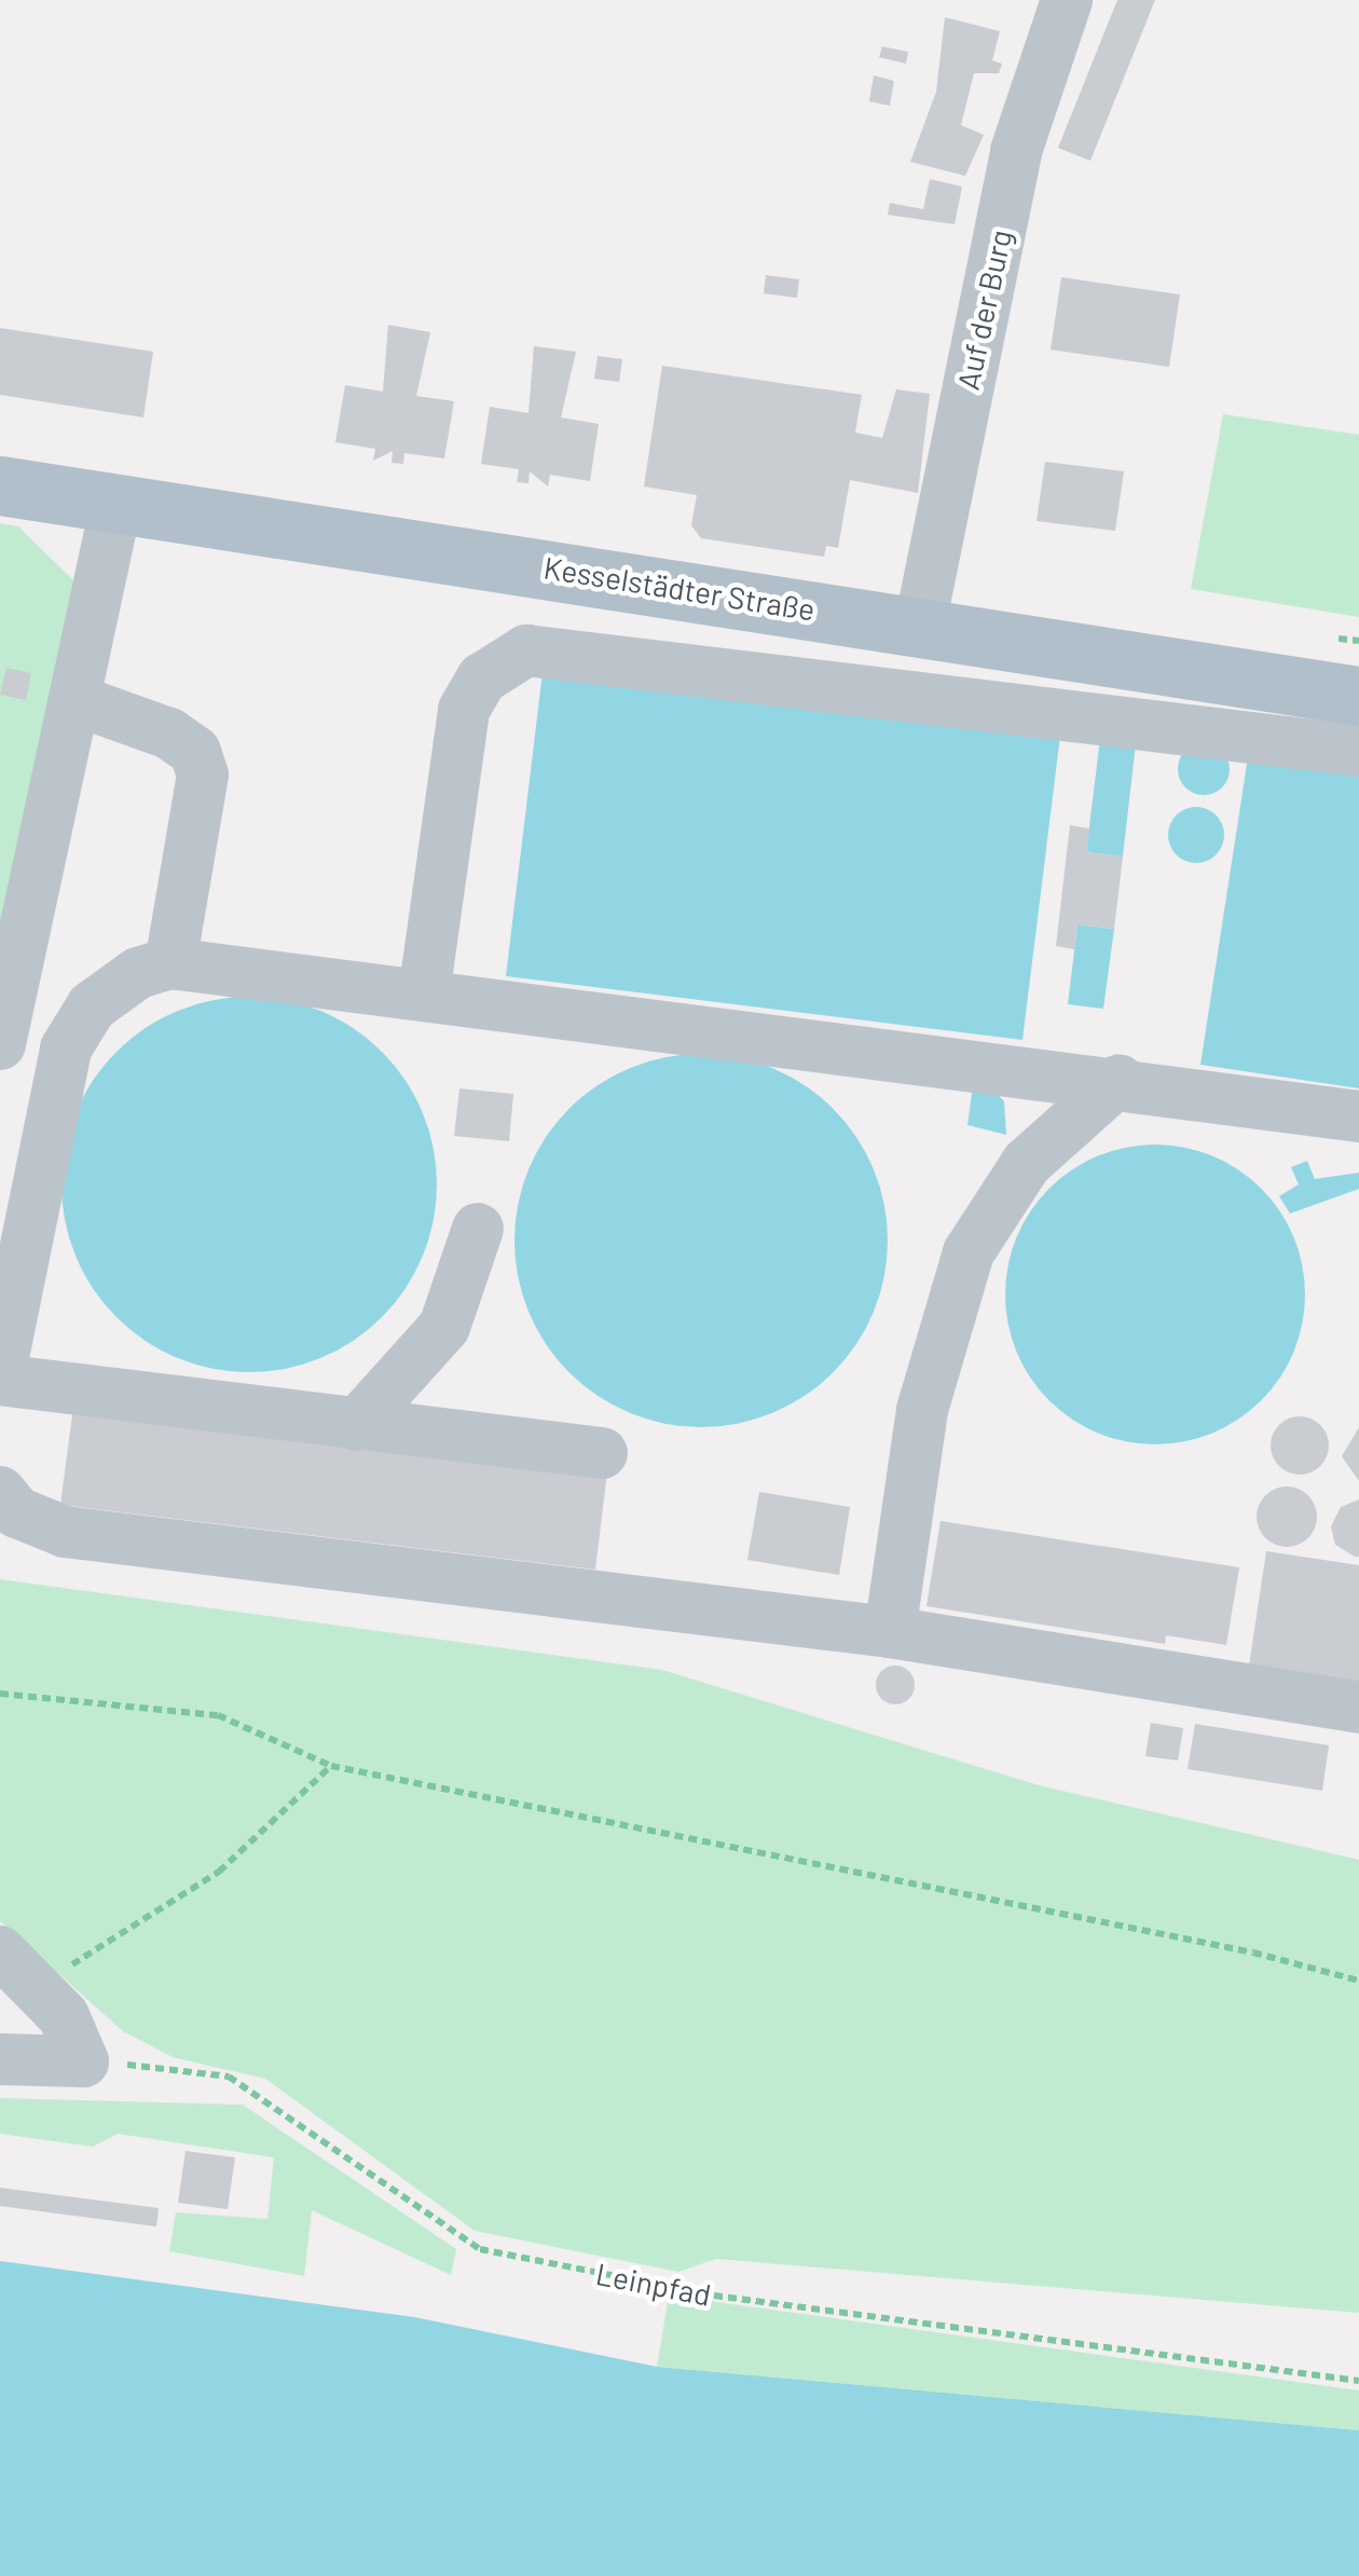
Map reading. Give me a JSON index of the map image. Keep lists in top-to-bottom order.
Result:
{
  "streets": {
    "main road": ["Kesselstädter Straße"],
    "street": ["Auf der Burg"],
    "path": ["Leinpfad"]
  },
  "crossings": [
    ["Auf der Burg", "Kesselstädter Straße"]
  ]
}
